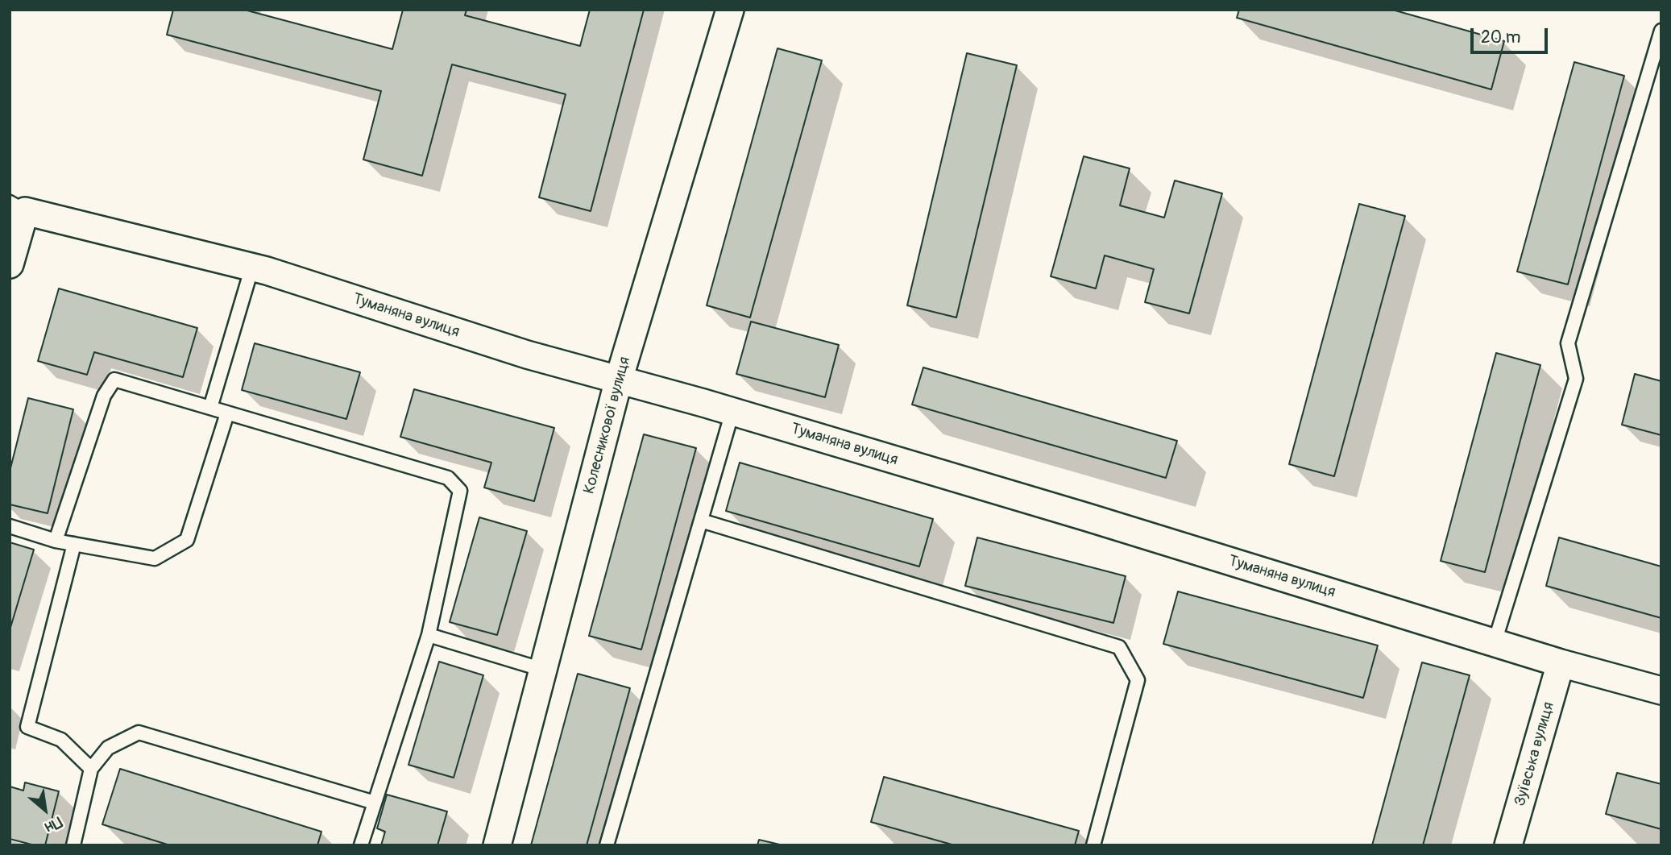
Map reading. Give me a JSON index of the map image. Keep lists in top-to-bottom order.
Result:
{
  "streets": {
    "street": ["Туманяна вулиця", "Колесникової вулиця", "Зуївська вулиця"]
  },
  "crossings": [
    ["Туманяна вулиця", "Колесникової вулиця"],
    ["Туманяна вулиця", "Зуївська вулиця"]
  ],
  "scale_bar": "20 m",
  "north": "bottom right"
}
